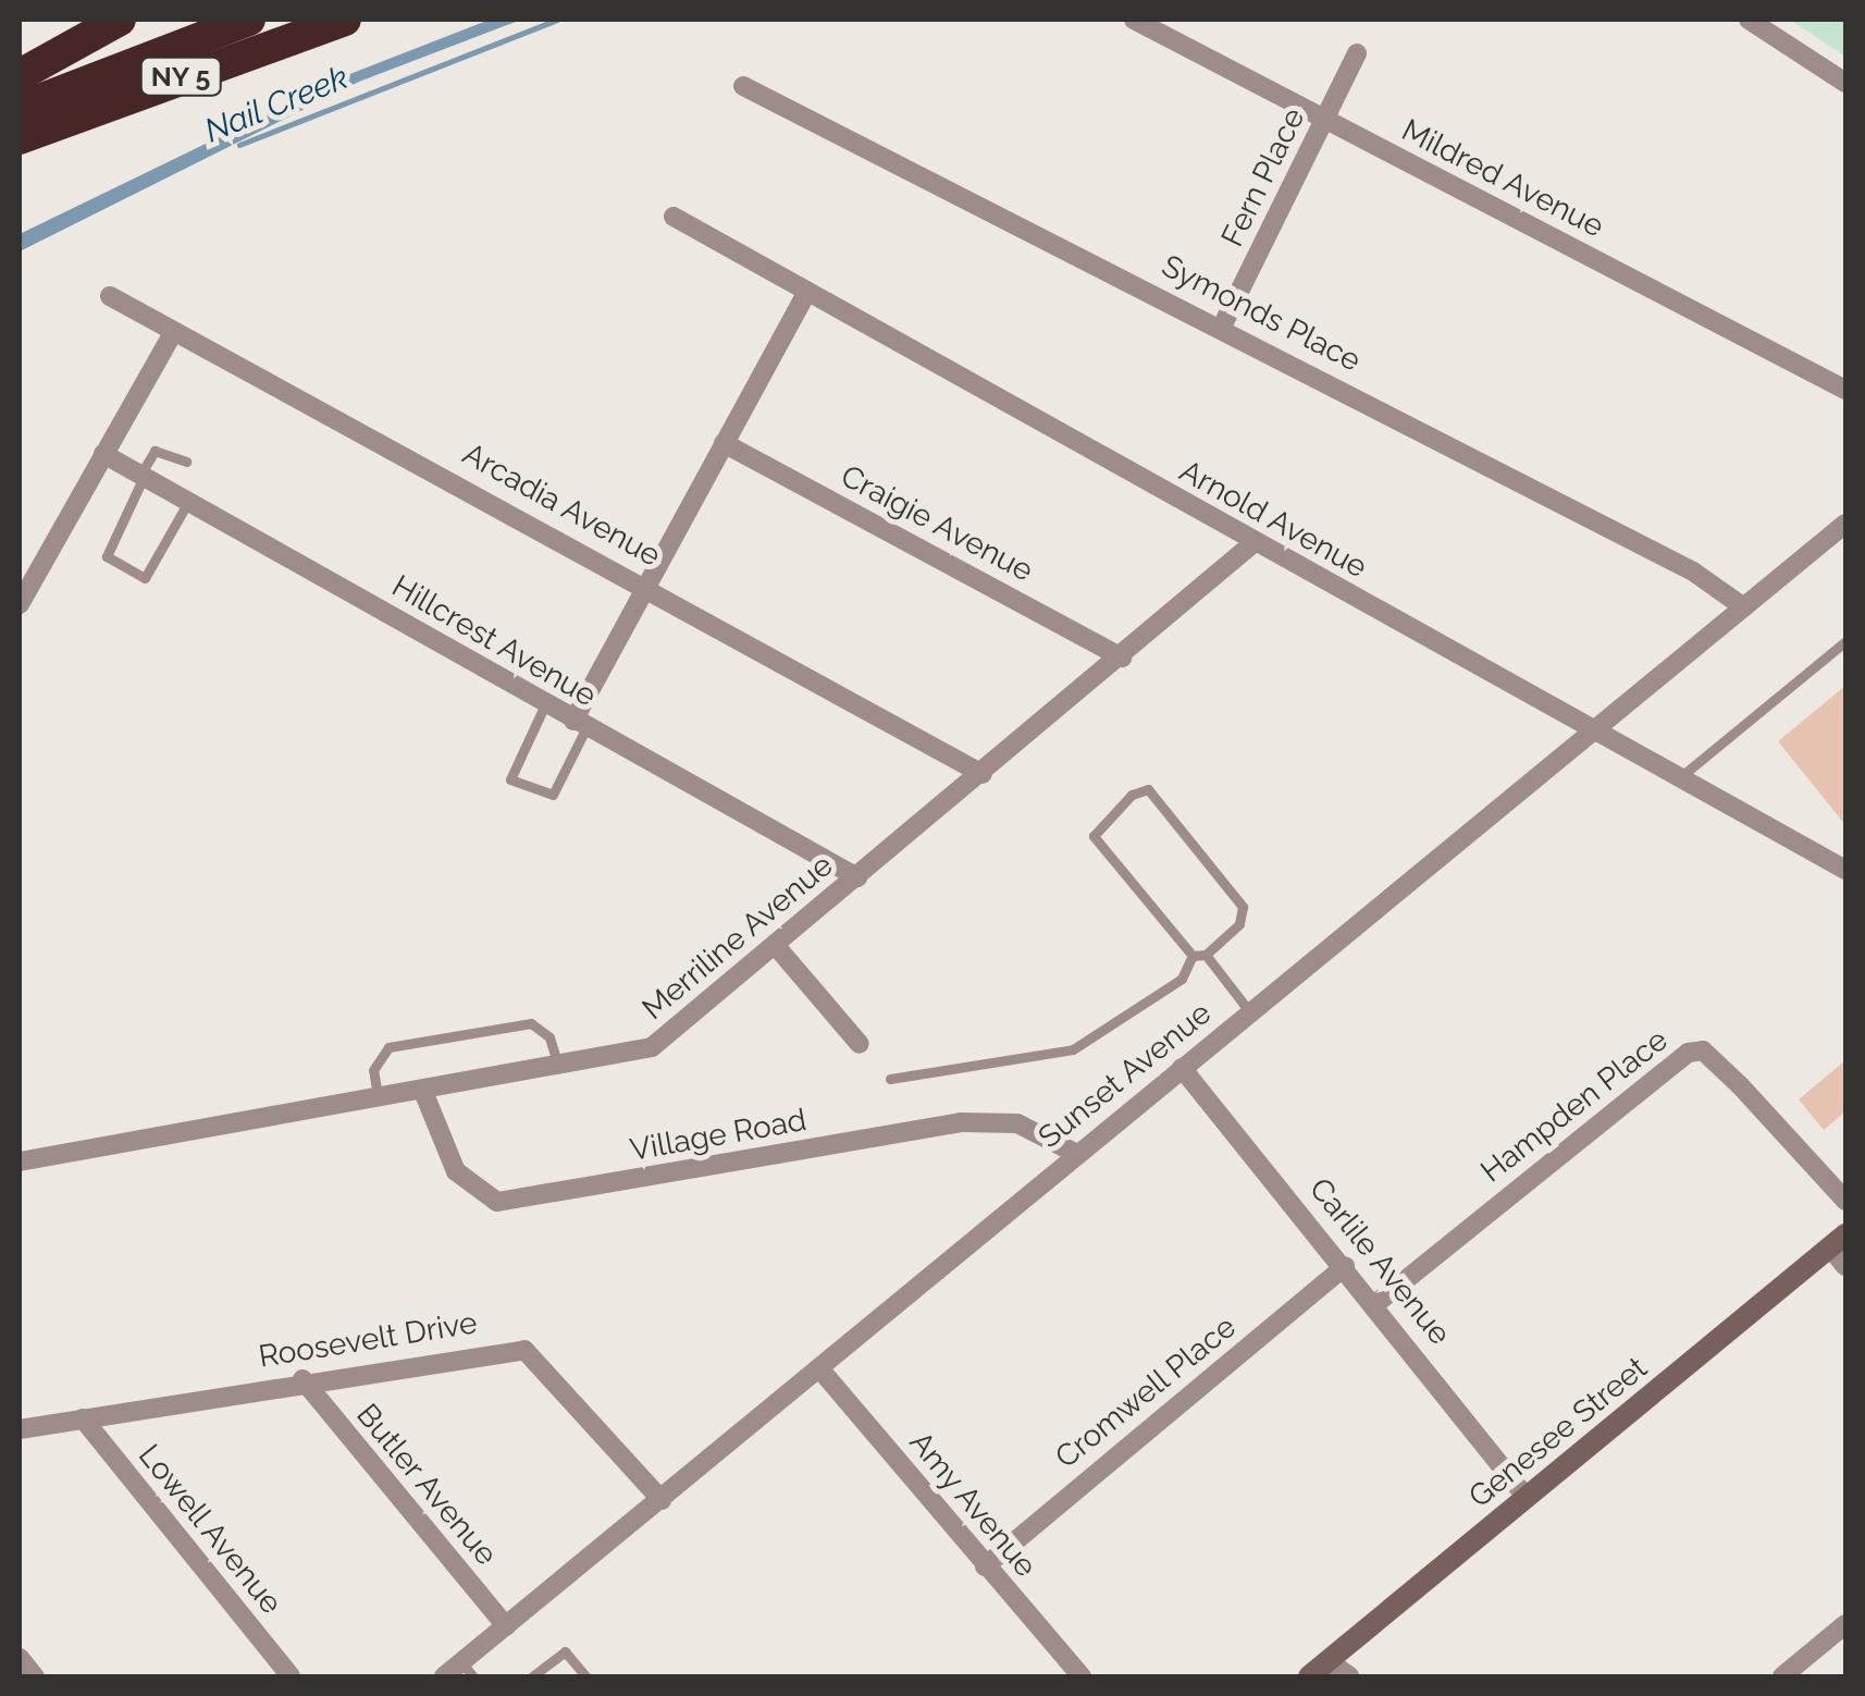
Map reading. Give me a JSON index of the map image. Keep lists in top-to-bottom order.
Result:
{
  "streets": {
    "highway": ["NY 5"],
    "main road": ["Genesee Street"],
    "street": [
      "Fern Place",
      "Mildred Avenue",
      "Symonds Place",
      "Arcadia Avenue",
      "Arnold Avenue",
      "Craigie Avenue",
      "Hillcrest Avenue",
      "Merriline Avenue",
      "Sunset Avenue",
      "Hampden Place",
      "Village Road",
      "Carlile Avenue",
      "Roosevelt Drive",
      "Cromwell Place",
      "Butler Avenue",
      "Amy Avenue",
      "Lowell Avenue"
    ]
  },
  "crossings": [
    ["Fern Place", "Mildred Avenue"],
    ["Fern Place", "Symonds Place"],
    ["Symonds Place", "Sunset Avenue"],
    ["Arcadia Avenue", "Merriline Avenue"],
    ["Arnold Avenue", "Merriline Avenue"],
    ["Arnold Avenue", "Sunset Avenue"],
    ["Craigie Avenue", "Merriline Avenue"],
    ["Hillcrest Avenue", "Merriline Avenue"],
    ["Merriline Avenue", "Village Road"],
    ["Sunset Avenue", "Village Road"],
    ["Sunset Avenue", "Carlile Avenue"],
    ["Sunset Avenue", "Roosevelt Drive"],
    ["Sunset Avenue", "Butler Avenue"],
    ["Sunset Avenue", "Amy Avenue"],
    ["Hampden Place", "Carlile Avenue"],
    ["Carlile Avenue", "Cromwell Place"],
    ["Carlile Avenue", "Genesee Street"],
    ["Roosevelt Drive", "Butler Avenue"],
    ["Roosevelt Drive", "Lowell Avenue"],
    ["Cromwell Place", "Amy Avenue"]
  ],
  "water": ["Nail Creek"]
}
